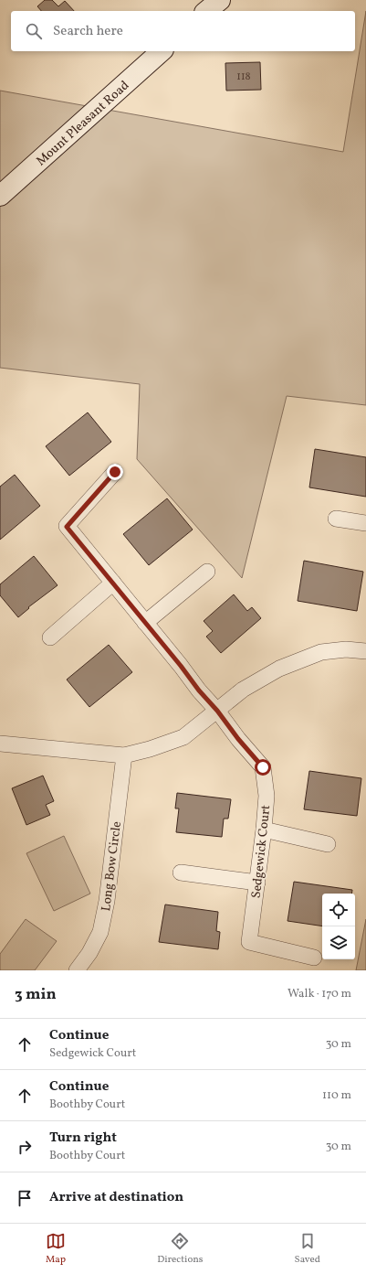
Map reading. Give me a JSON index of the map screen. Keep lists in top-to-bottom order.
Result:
{
  "streets": {
    "street": ["Mount Pleasant Road", "Sedgewick Court", "Long Bow Circle"]
  },
  "house_numbers": ["118"],
  "page": {
    "search": "Search here",
    "heading": ["3 min", "Walk · 170 m"],
    "list": [
      ["Continue", "Sedgewick Court", "30 m"],
      ["Continue", "Boothby Court", "110 m"],
      ["Turn right", "Boothby Court", "30 m"],
      "Arrive at destination"
    ],
    "nav": ["Map", "Directions", "Saved"]
  }
}
